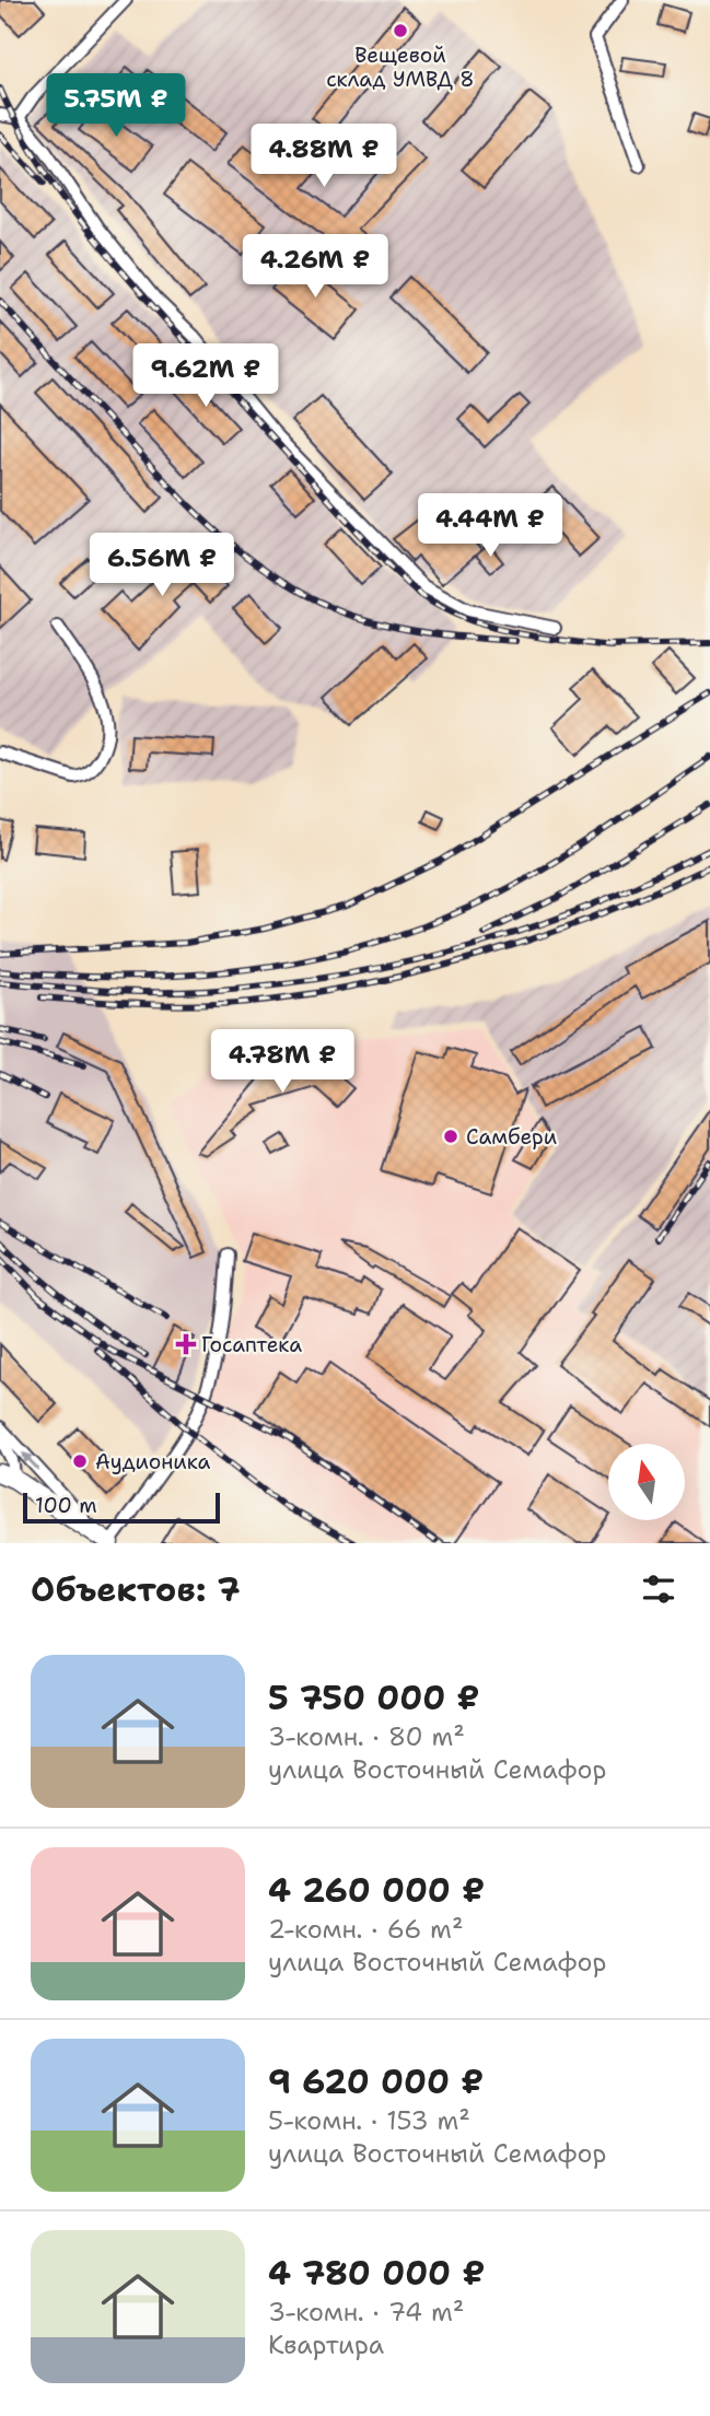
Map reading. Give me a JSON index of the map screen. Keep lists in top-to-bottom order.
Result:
{
  "places": {
    "other": ["Вещевой склад УМВД 8", "Самбери", "Аудионика"],
    "health": ["Госаптека"]
  },
  "scale_bar": "100 m",
  "north": "top",
  "page": {
    "price": [
      "5.75M ₽",
      "4.88M ₽",
      "4.26M ₽",
      "9.62M ₽",
      "4.44M ₽",
      "6.56M ₽",
      "4.78M ₽"
    ],
    "scale": "100 m",
    "heading": "Объектов: 7",
    "list": [
      {
        "name": "5 750 000 ₽",
        "note": "3-комн. · 80 m² · улица Восточный Семафор"
      },
      {
        "name": "4 260 000 ₽",
        "note": "2-комн. · 66 m² · улица Восточный Семафор"
      },
      {
        "name": "9 620 000 ₽",
        "note": "5-комн. · 153 m² · улица Восточный Семафор"
      },
      {
        "name": "4 780 000 ₽",
        "note": "3-комн. · 74 m² · Квартира"
      }
    ]
  }
}
